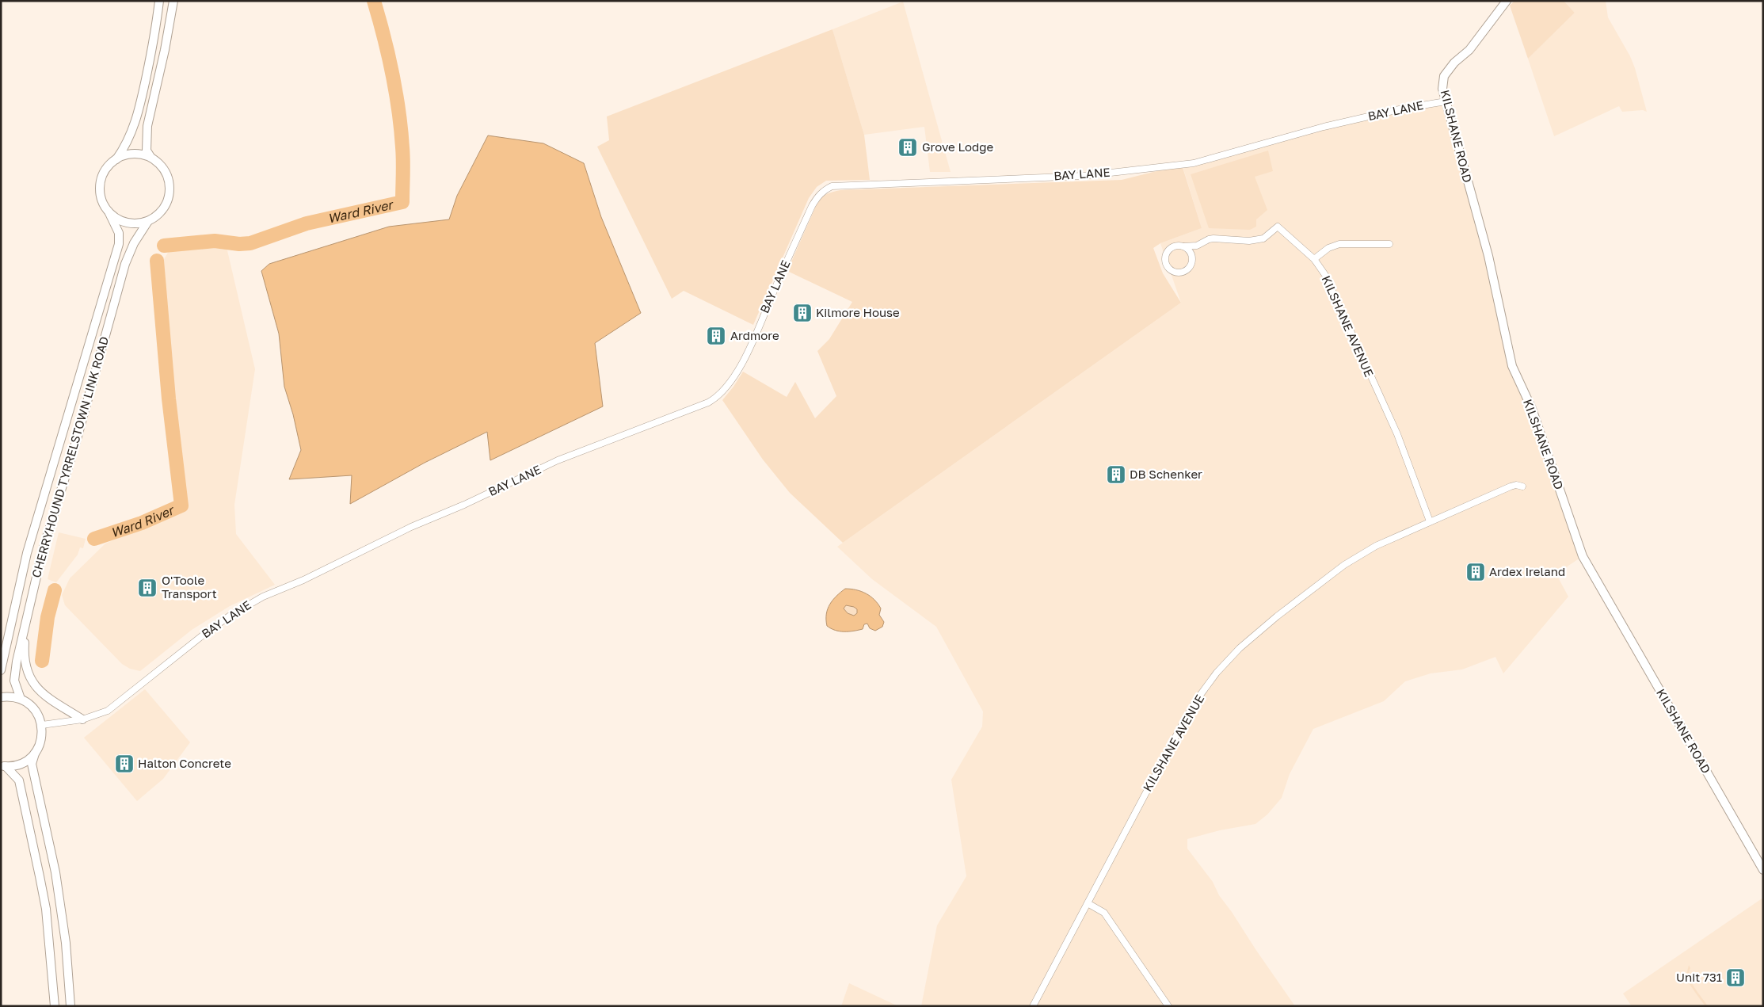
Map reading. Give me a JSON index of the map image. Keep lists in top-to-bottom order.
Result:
{
  "streets": {
    "street": [
      "BAY LANE",
      "KILSHANE ROAD",
      "KILSHANE AVENUE",
      "CHERRYHOUND TYRRELSTOWN LINK ROAD"
    ]
  },
  "crossings": [
    ["BAY LANE", "KILSHANE ROAD"]
  ],
  "water": ["Ward River"],
  "places": {
    "building": [
      "Grove Lodge",
      "Kilmore House",
      "Ardmore",
      "DB Schenker",
      "Ardex Ireland",
      "O'Toole Transport",
      "Halton Concrete",
      "Unit 731"
    ]
  }
}
